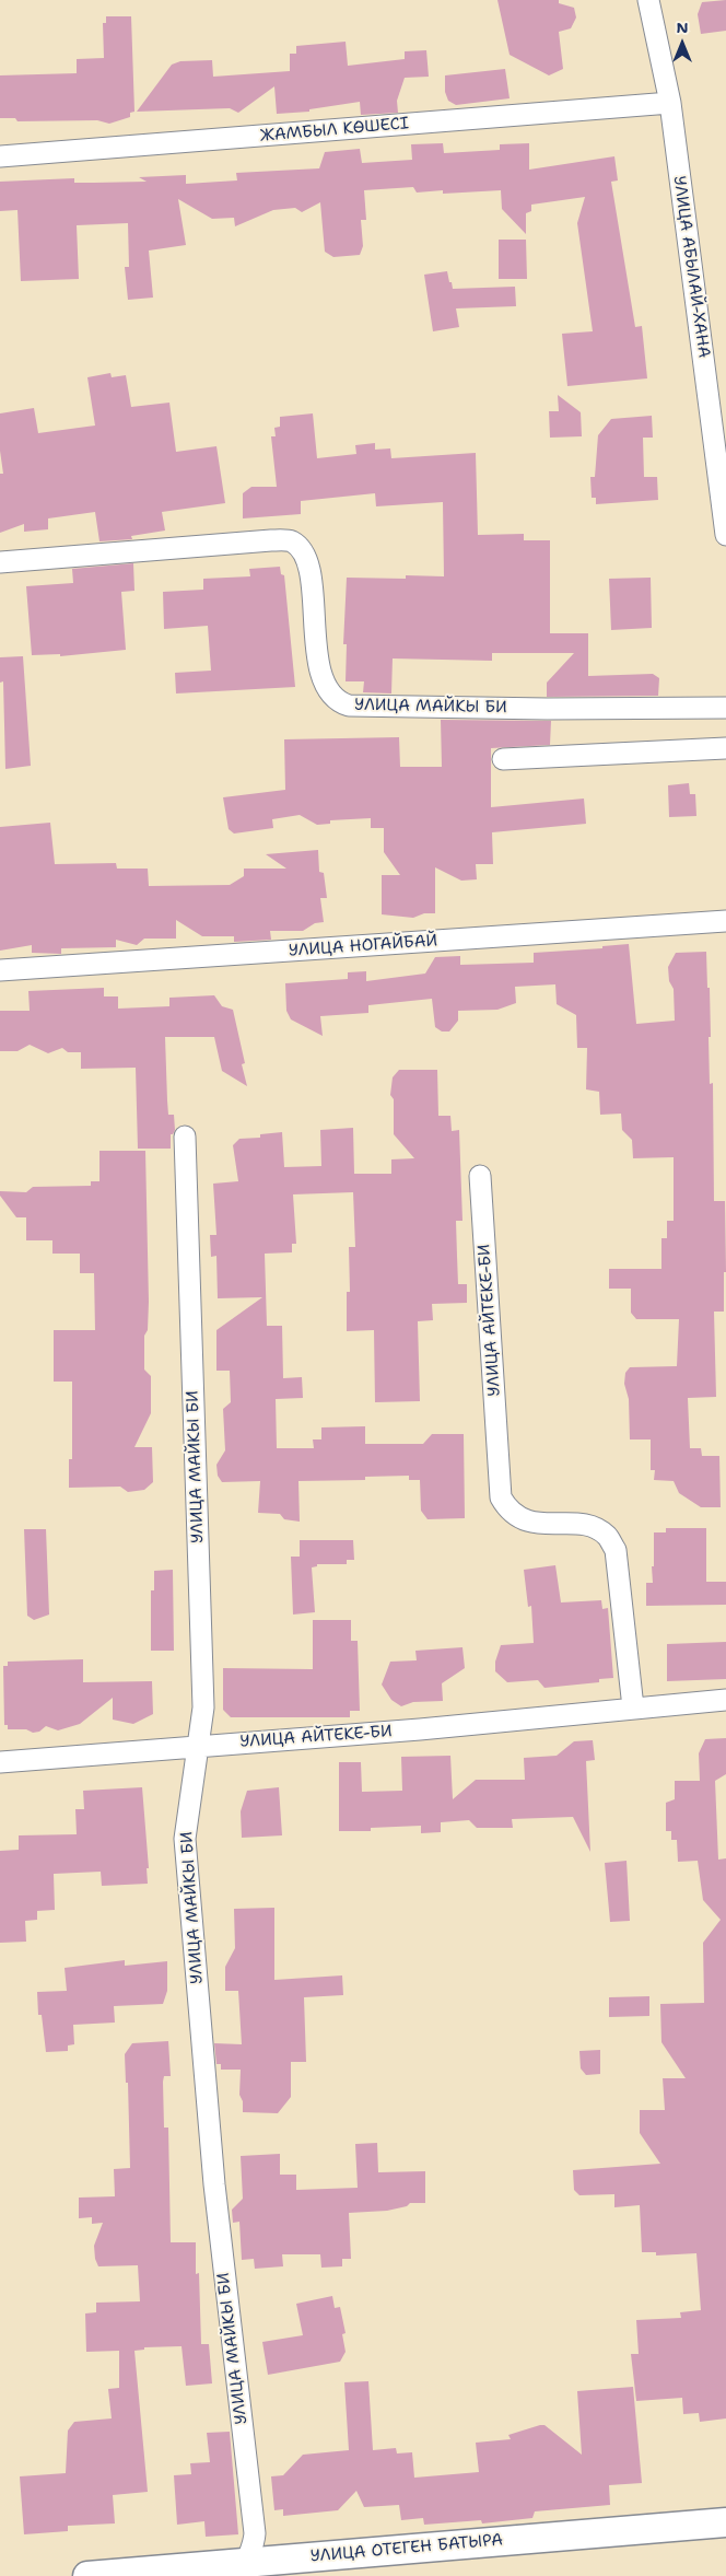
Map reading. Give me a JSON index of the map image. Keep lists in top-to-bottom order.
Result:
{
  "streets": {
    "main road": ["УЛИЦА ОТЕГЕН БАТЫРА"],
    "street": [
      "ЖАМБЫЛ КӨШЕСІ",
      "УЛИЦА АБЫЛАЙ-ХАНА",
      "УЛИЦА МАЙКЫ БИ",
      "УЛИЦА НОГАЙБАЙ",
      "УЛИЦА АЙТЕКЕ-БИ"
    ]
  },
  "crossings": [
    ["ЖАМБЫЛ КӨШЕСІ", "УЛИЦА АБЫЛАЙ-ХАНА"],
    ["УЛИЦА МАЙКЫ БИ", "УЛИЦА АЙТЕКЕ-БИ"],
    ["УЛИЦА МАЙКЫ БИ", "УЛИЦА ОТЕГЕН БАТЫРА"]
  ],
  "north": "top"
}
